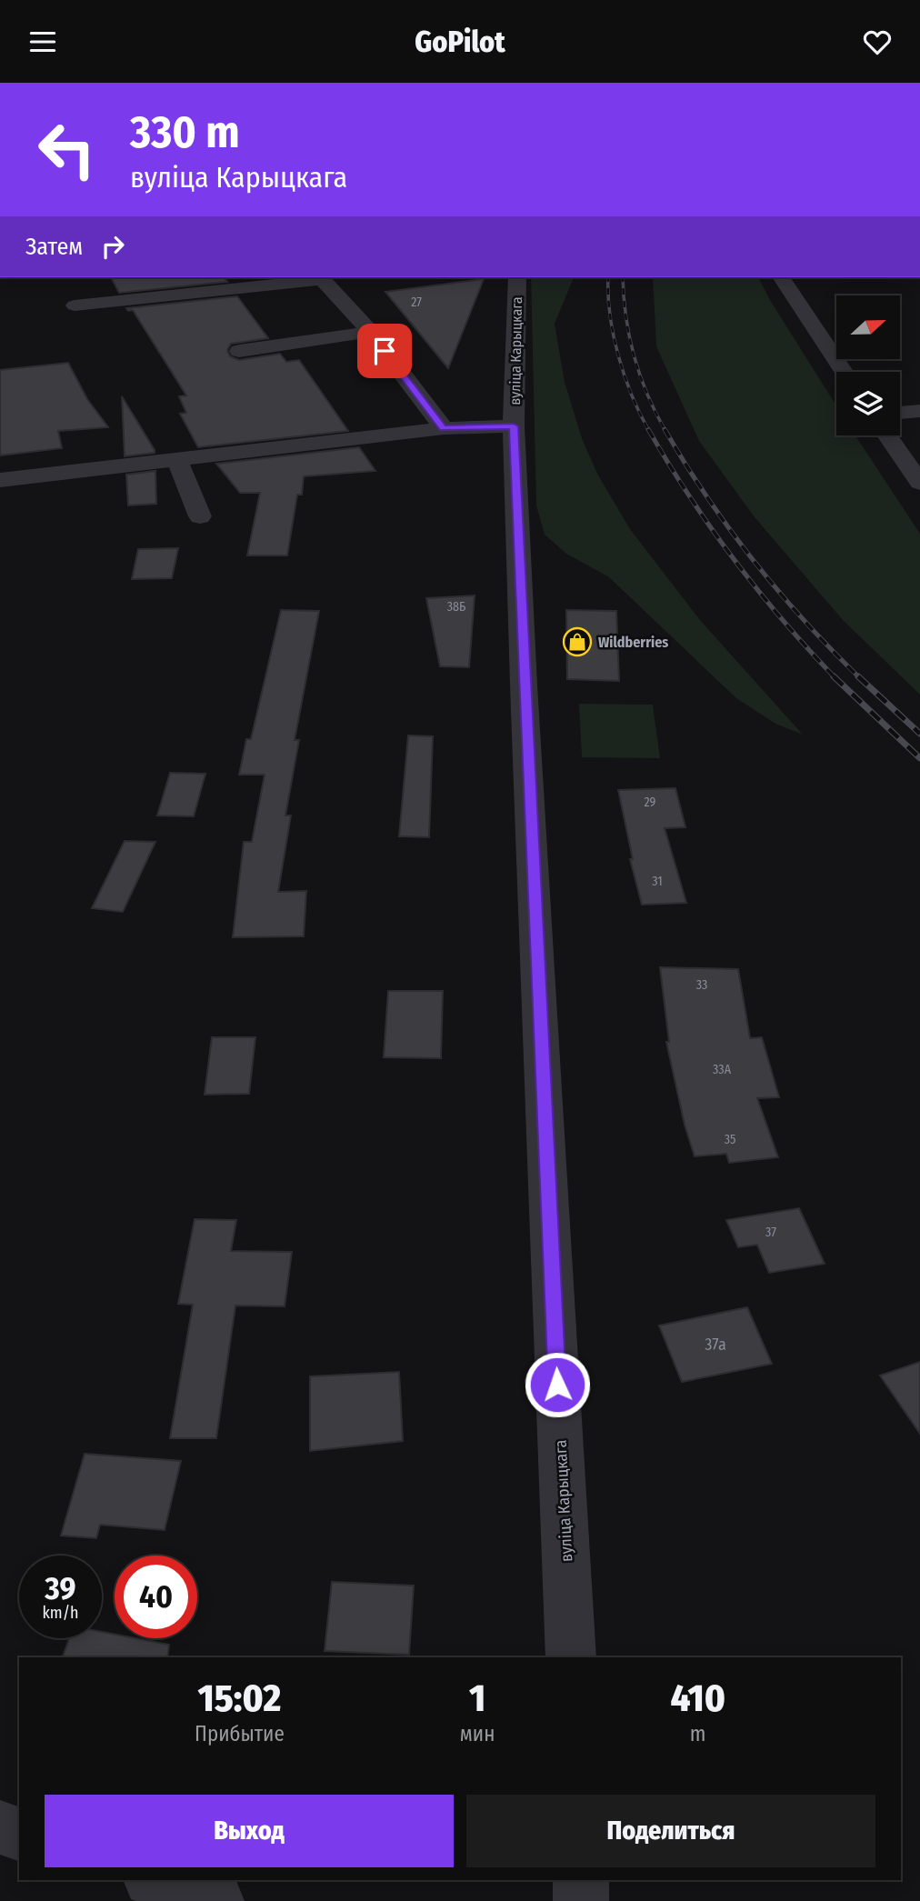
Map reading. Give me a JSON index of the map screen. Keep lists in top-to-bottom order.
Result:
{
  "streets": {
    "street": ["вуліца Карыцкага"]
  },
  "places": {
    "shop": ["Wildberries"]
  },
  "house_numbers": [
    "27",
    "38Б",
    "29",
    "31",
    "33",
    "33А",
    "35",
    "37",
    "37а"
  ],
  "north": "right",
  "page": {
    "header": "GoPilot",
    "turn": ["330 m", "вуліца Карыцкага"],
    "then": "Затем",
    "speed": "39 km/h",
    "limit": "40",
    "eta": [
      "15:02",
      "Прибытие",
      "1",
      "мин",
      "410",
      "m"
    ],
    "buttons": ["Выход", "Поделиться"]
  }
}
